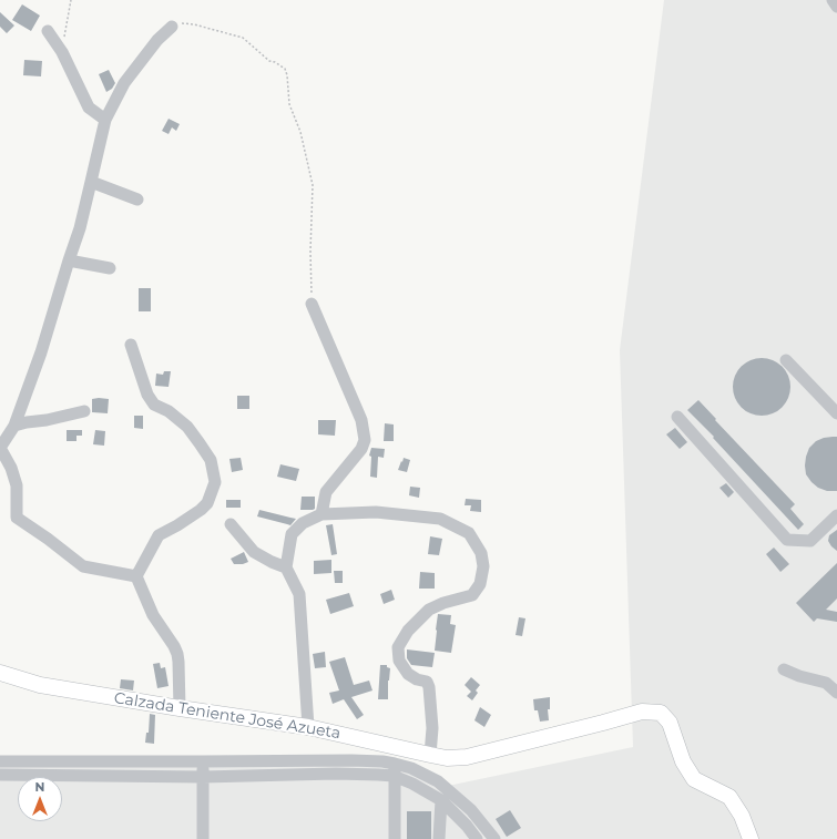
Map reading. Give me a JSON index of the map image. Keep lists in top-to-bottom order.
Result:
{
  "streets": {
    "main road": ["Calzada Teniente José Azueta"]
  },
  "north": "top"
}
